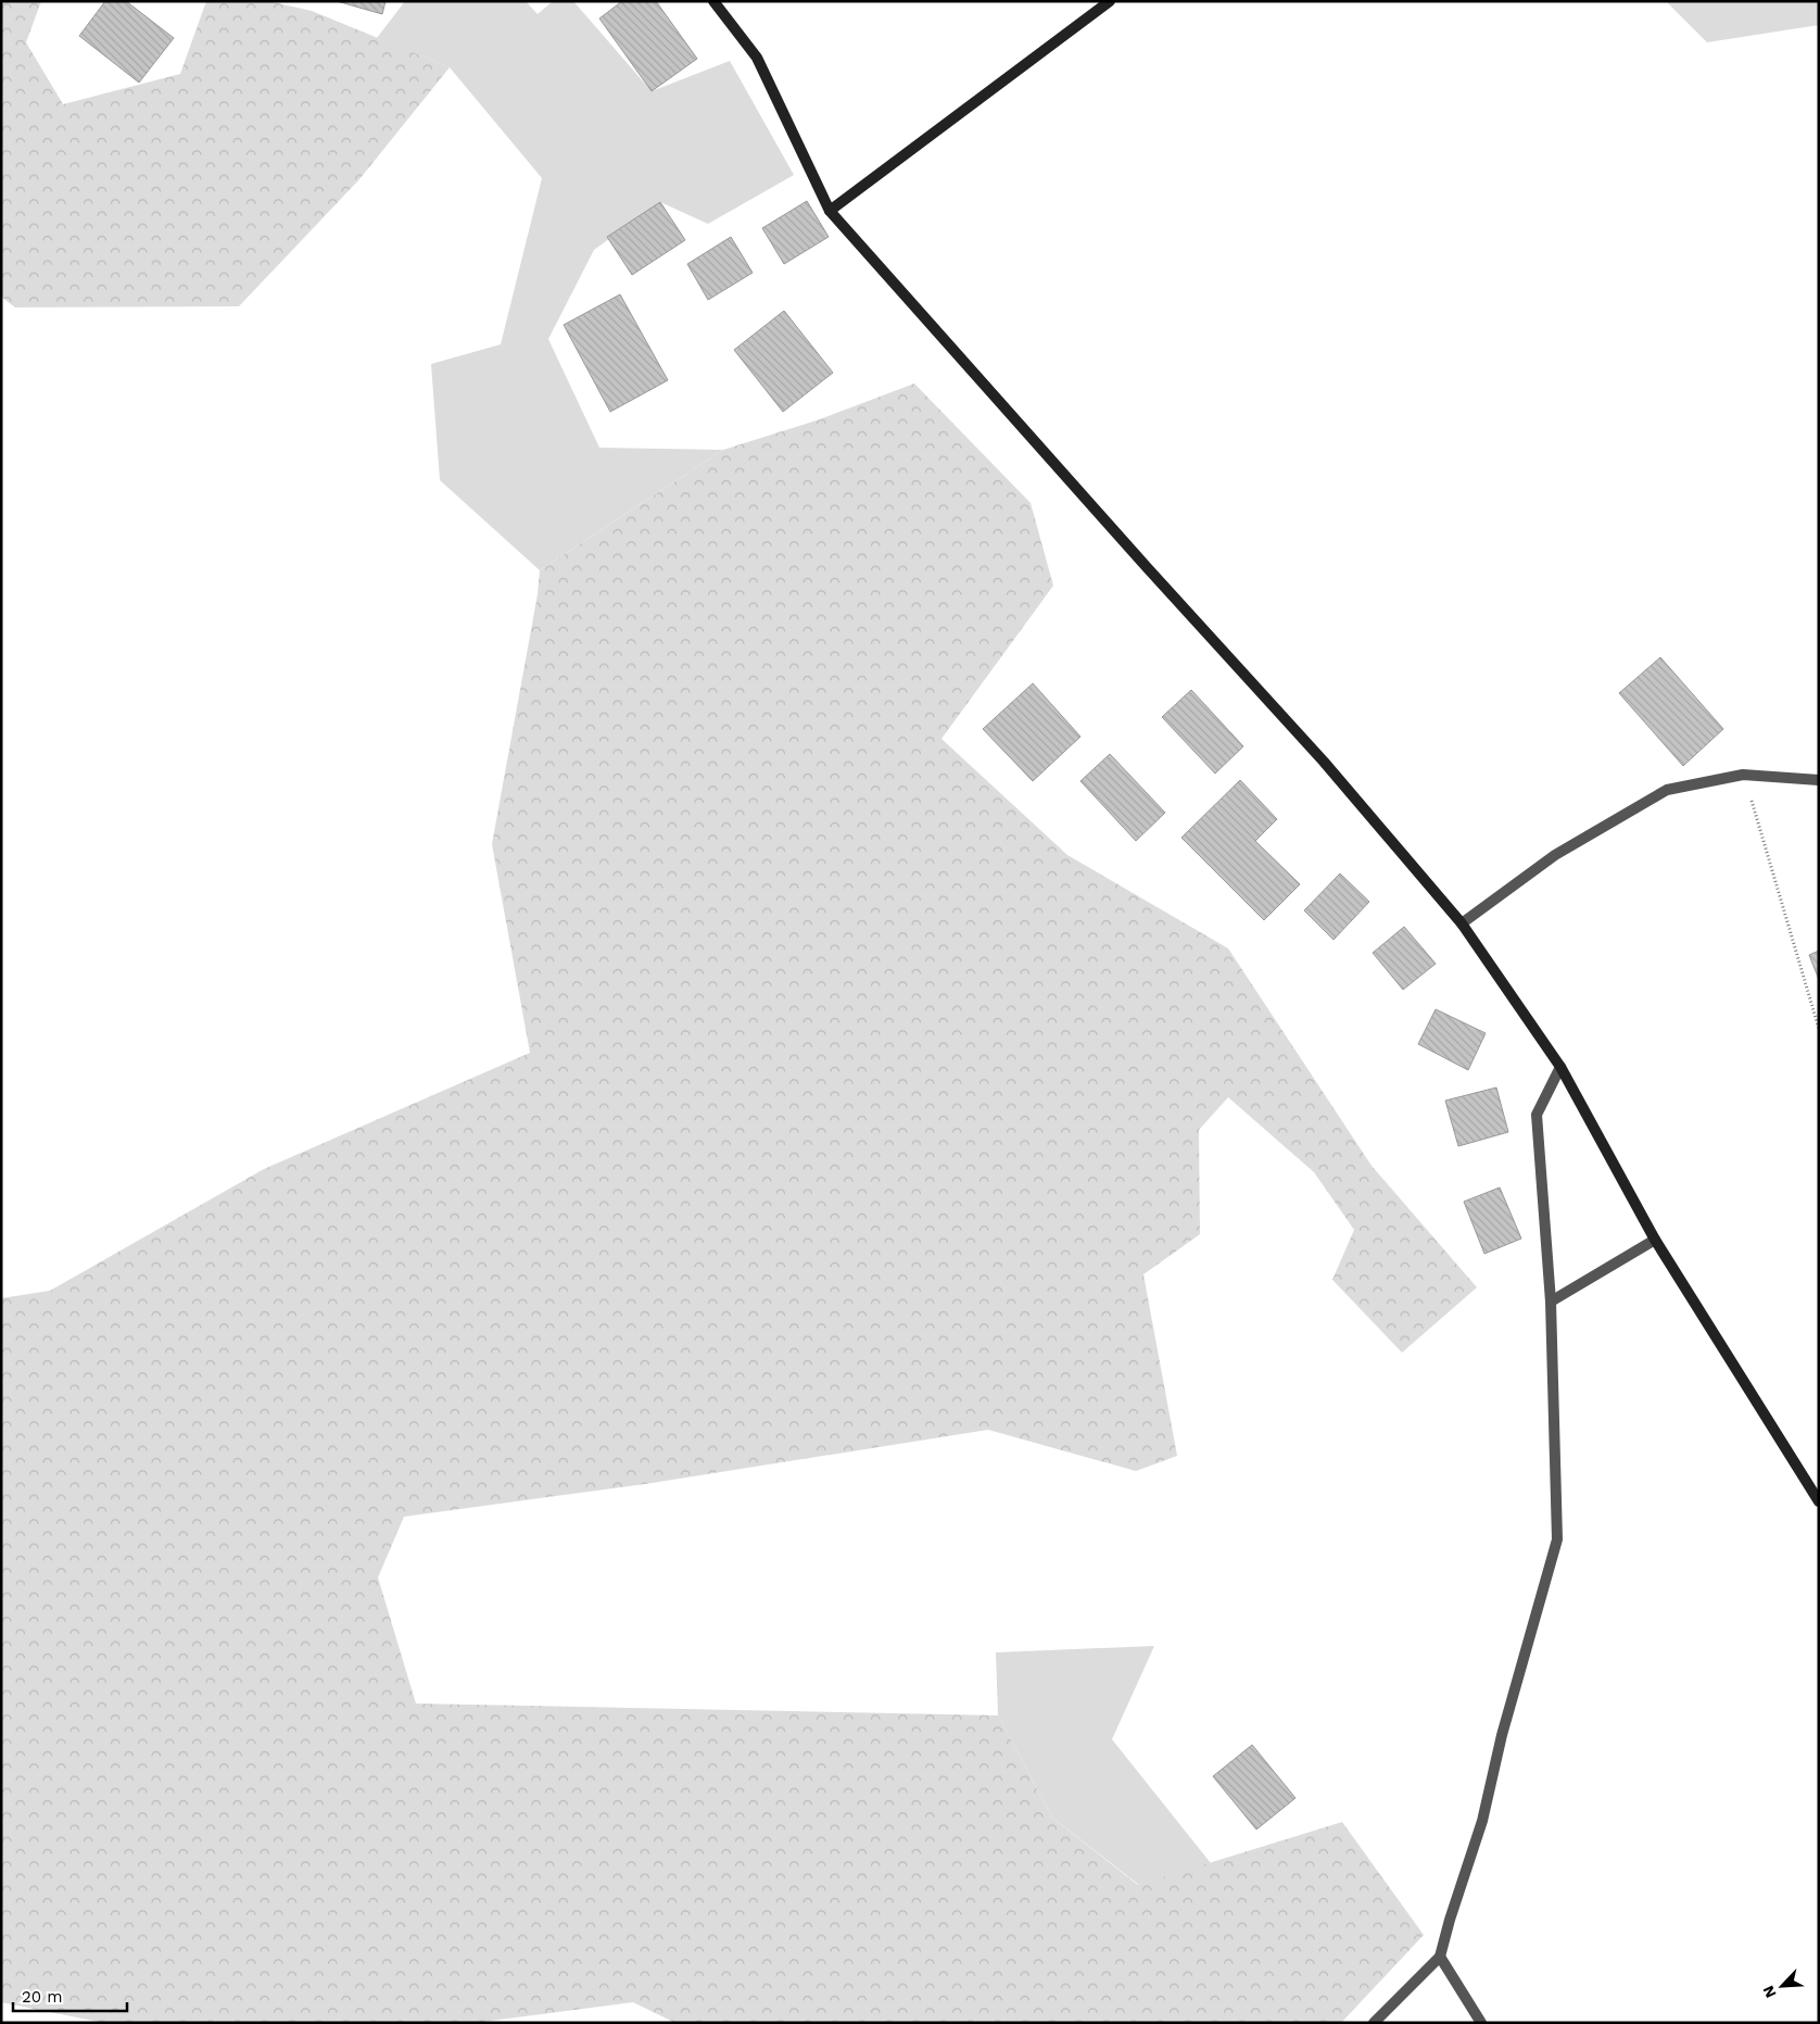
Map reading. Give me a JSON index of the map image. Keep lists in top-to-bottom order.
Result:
{
  "scale_bar": "20 m",
  "north": "bottom left"
}
